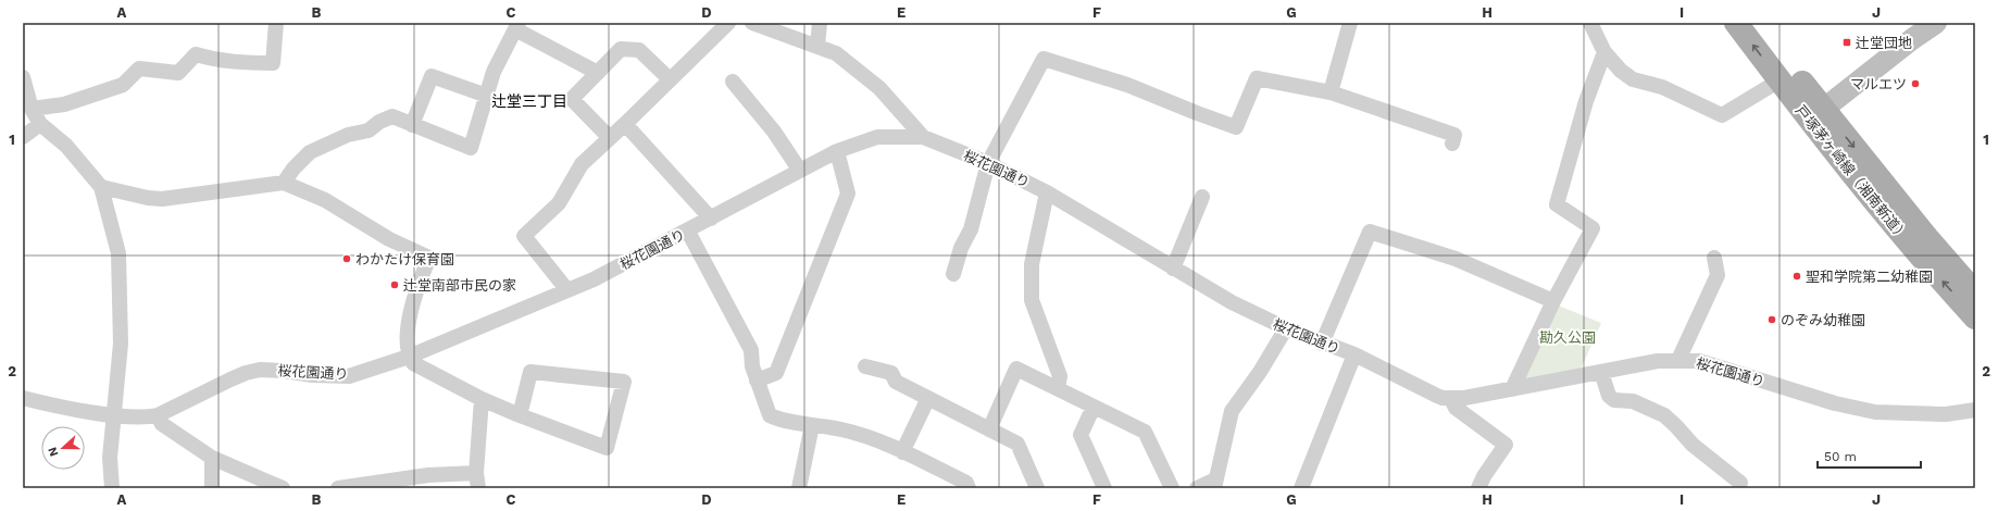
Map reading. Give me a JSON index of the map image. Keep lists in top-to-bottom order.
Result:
{
  "streets": {
    "main road": ["戸塚茅ヶ崎線（湘南新道）"],
    "street": ["桜花園通り"]
  },
  "districts": ["辻堂三丁目"],
  "parks": ["勘久公園"],
  "places": {
    "transit": ["辻堂団地"],
    "other": [
      "マルエツ",
      "わかたけ保育園",
      "聖和学院第二幼稚園",
      "辻堂南部市民の家",
      "のぞみ幼稚園"
    ]
  },
  "scale_bar": "50 m",
  "north": "left",
  "grid": {
    "columns": [
      "A",
      "B",
      "C",
      "D",
      "E",
      "F",
      "G",
      "H",
      "I",
      "J"
    ],
    "rows": ["1", "2"]
  }
}
